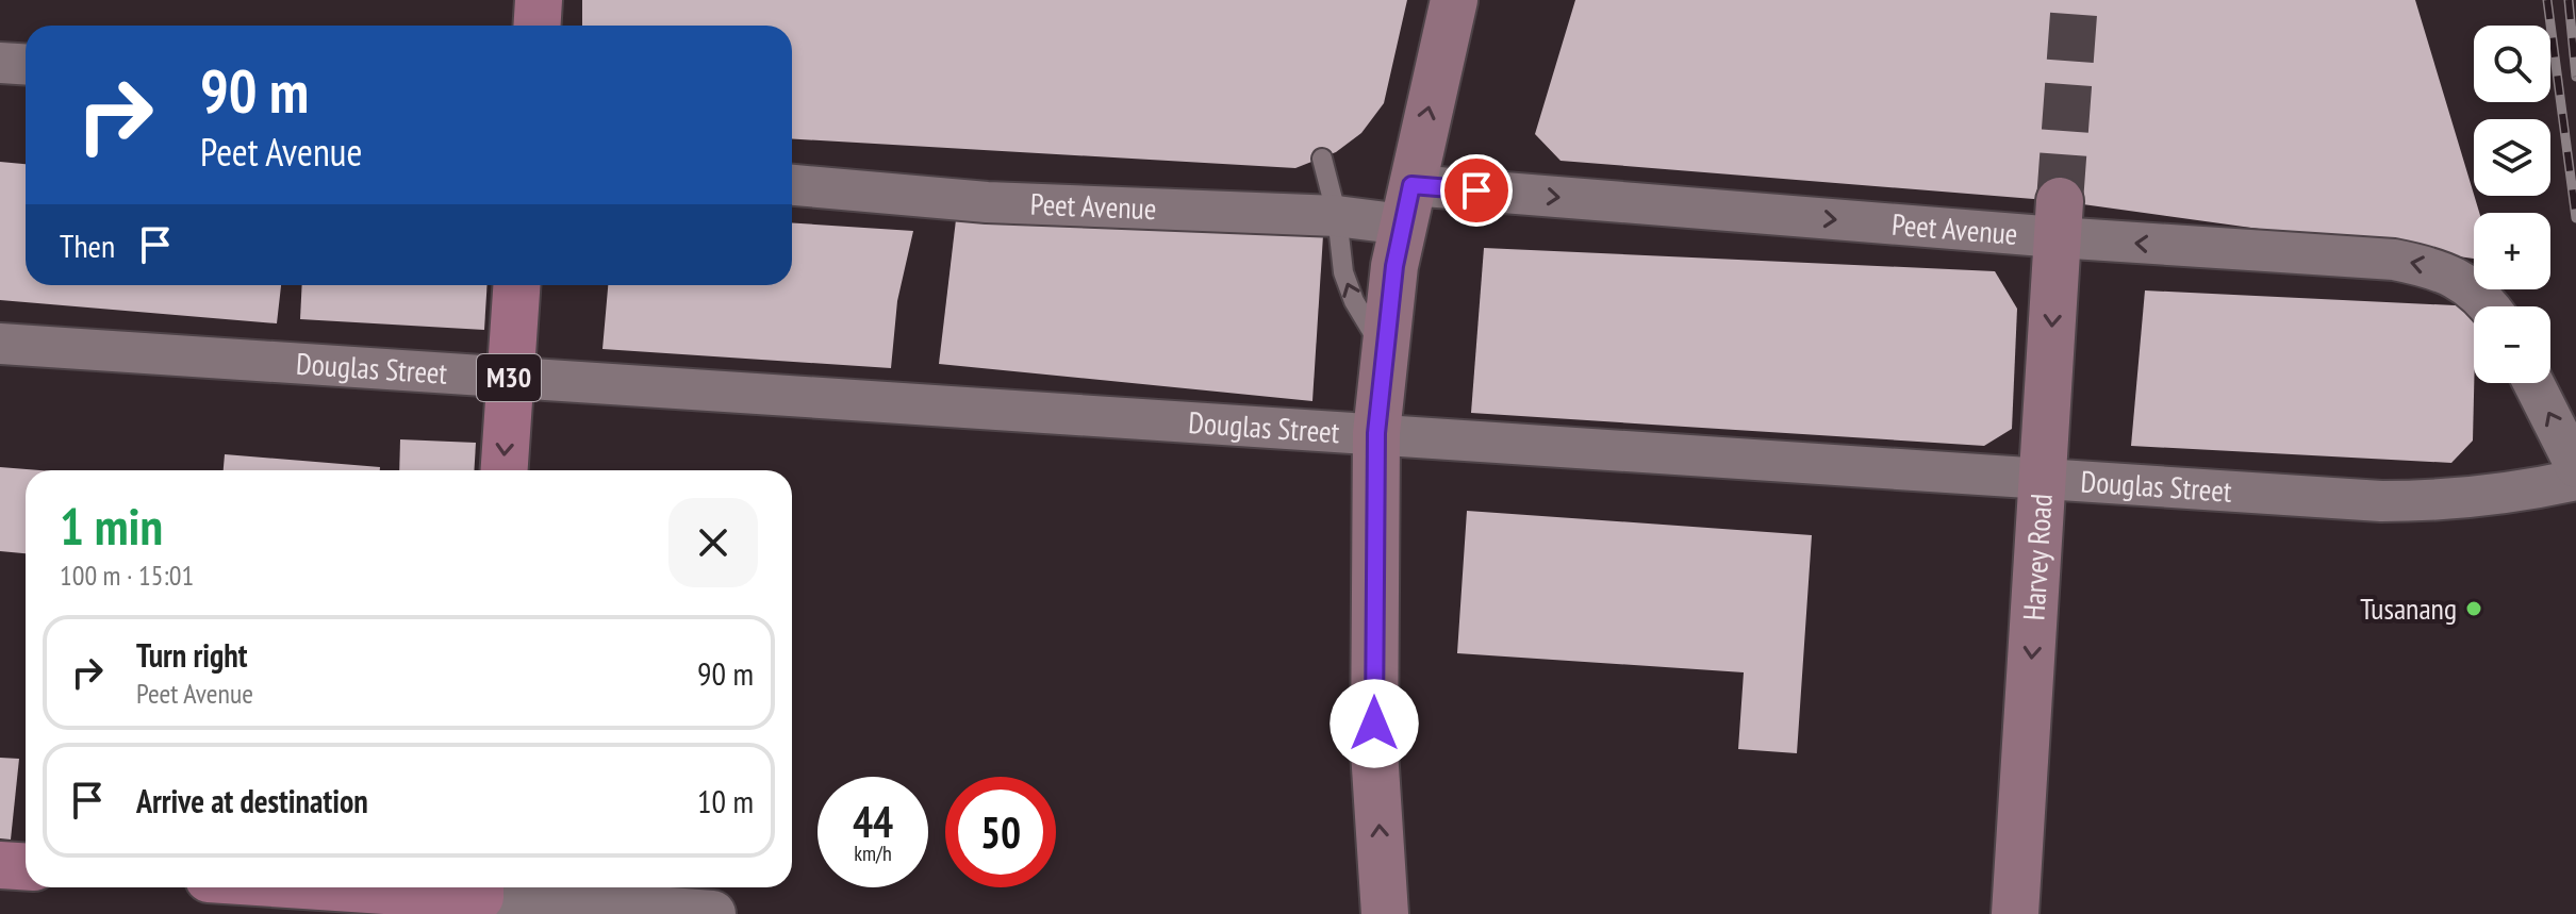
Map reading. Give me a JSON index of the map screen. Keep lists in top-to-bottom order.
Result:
{
  "streets": {
    "main road": ["M30", "Harvey Road"],
    "street": ["Peet Avenue", "Douglas Street"]
  },
  "crossings": [
    ["Peet Avenue", "Harvey Road"],
    ["Douglas Street", "M30"],
    ["Douglas Street", "Harvey Road"]
  ],
  "one_way": ["Harvey Road"],
  "places": ["Tusanang"],
  "page": {
    "map_buttons": ["+", "−"],
    "turn": ["90 m", "Peet Avenue"],
    "then": "Then",
    "heading": ["1 min", "100 m · 15:01"],
    "list": [
      {
        "name": "Turn right",
        "note": "Peet Avenue",
        "value": "90 m"
      },
      {
        "name": "Arrive at destination",
        "value": "10 m"
      }
    ],
    "speed": "44 km/h",
    "limit": "50"
  }
}
